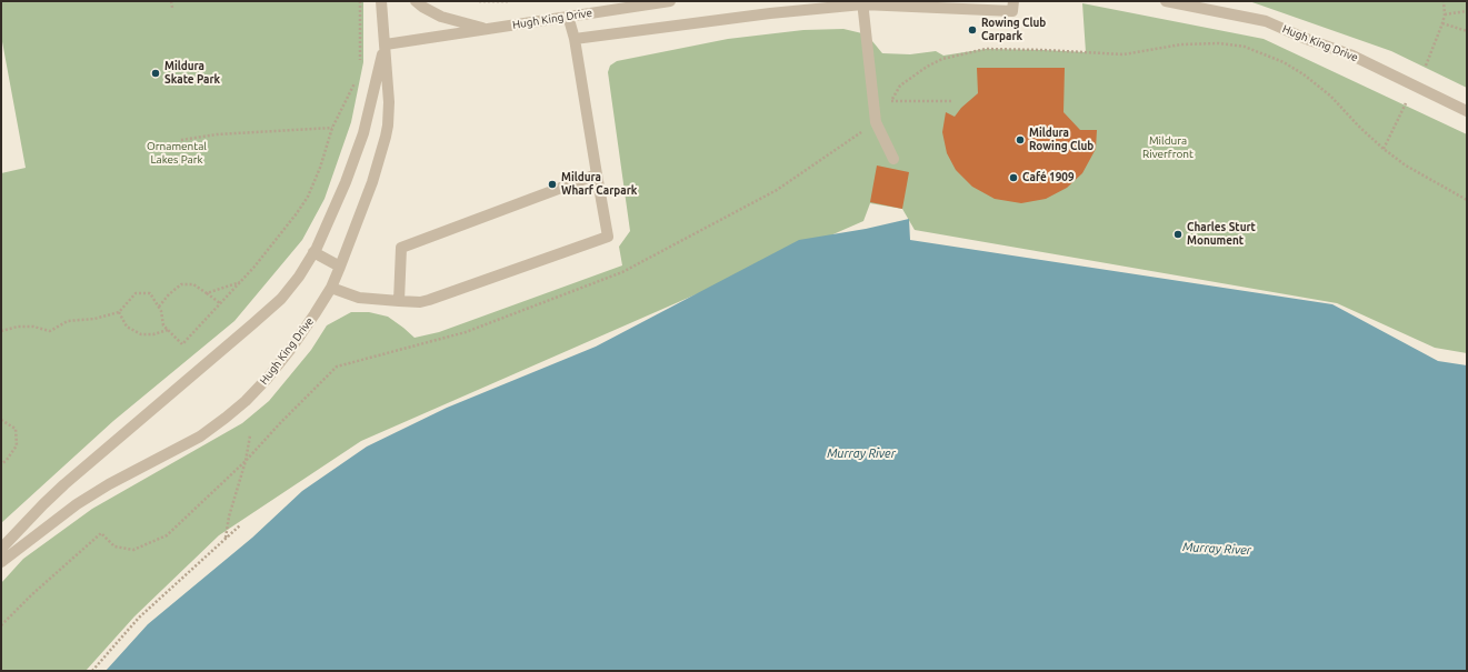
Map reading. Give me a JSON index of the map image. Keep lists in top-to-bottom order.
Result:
{
  "streets": {
    "street": ["Hugh King Drive"]
  },
  "water": ["Murray River"],
  "parks": ["Mildura Riverfront", "Ornamental Lakes Park"],
  "places": [
    "Rowing Club Carpark",
    "Mildura Skate Park",
    "Mildura Rowing Club",
    "Café 1909",
    "Mildura Wharf Carpark",
    "Charles Sturt Monument"
  ]
}
